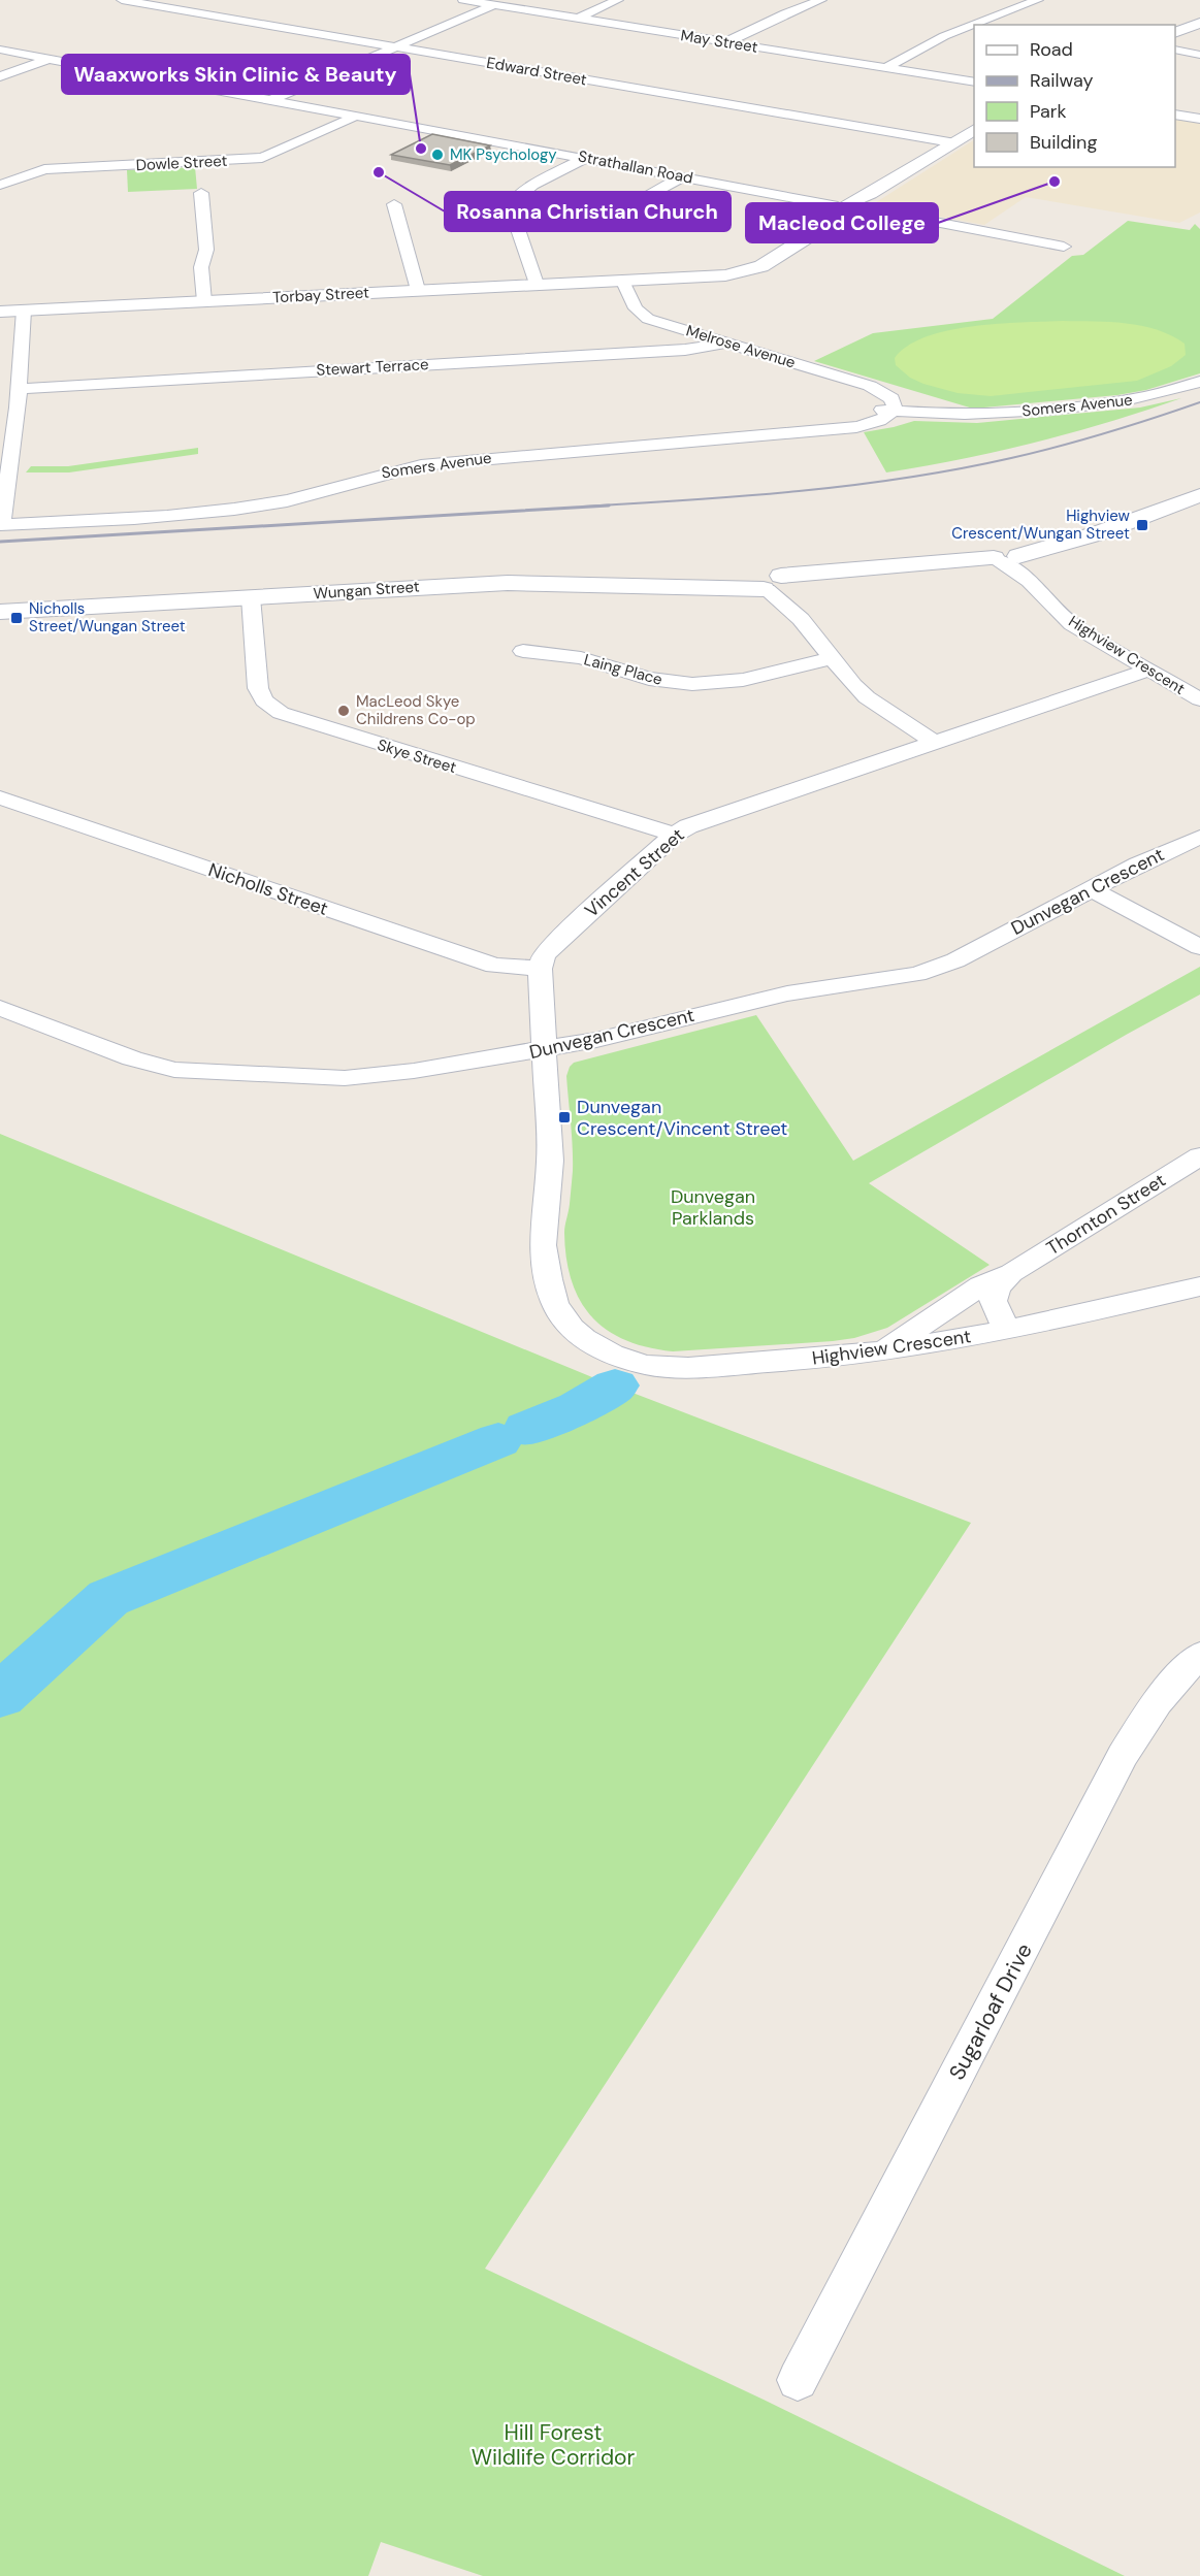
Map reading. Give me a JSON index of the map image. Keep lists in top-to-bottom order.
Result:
{
  "streets": {
    "street": [
      "May Street",
      "Edward Street",
      "Dowle Street",
      "Strathallan Road",
      "Torbay Street",
      "Melrose Avenue",
      "Stewart Terrace",
      "Somers Avenue",
      "Wungan Street",
      "Highview Crescent",
      "Laing Place",
      "Skye Street",
      "Vincent Street",
      "Nicholls Street",
      "Dunvegan Crescent",
      "Thornton Street",
      "Sugarloaf Drive"
    ]
  },
  "crossings": [
    ["Edward Street", "Torbay Street"],
    ["Dowle Street", "Strathallan Road"],
    ["Strathallan Road", "Torbay Street"],
    ["Torbay Street", "Melrose Avenue"],
    ["Melrose Avenue", "Stewart Terrace"],
    ["Melrose Avenue", "Somers Avenue"],
    ["Wungan Street", "Highview Crescent"],
    ["Wungan Street", "Skye Street"],
    ["Highview Crescent", "Vincent Street"],
    ["Highview Crescent", "Dunvegan Crescent"],
    ["Highview Crescent", "Thornton Street"],
    ["Skye Street", "Vincent Street"],
    ["Vincent Street", "Nicholls Street"]
  ],
  "parks": ["Dunvegan Parklands", "Hill Forest Wildlife Corridor"],
  "places": {
    "other": [
      "Waaxworks Skin Clinic & Beauty",
      "MK Psychology",
      "Rosanna Christian Church",
      "Macleod College",
      "MacLeod Skye Childrens Co-op"
    ],
    "transit": ["Highview Crescent/Wungan Street", "Nicholls Street/Wungan Street", "Dunvegan Crescent/Vincent Street"]
  },
  "legend": [
    "Road",
    "Railway",
    "Park",
    "Building"
  ]
}
